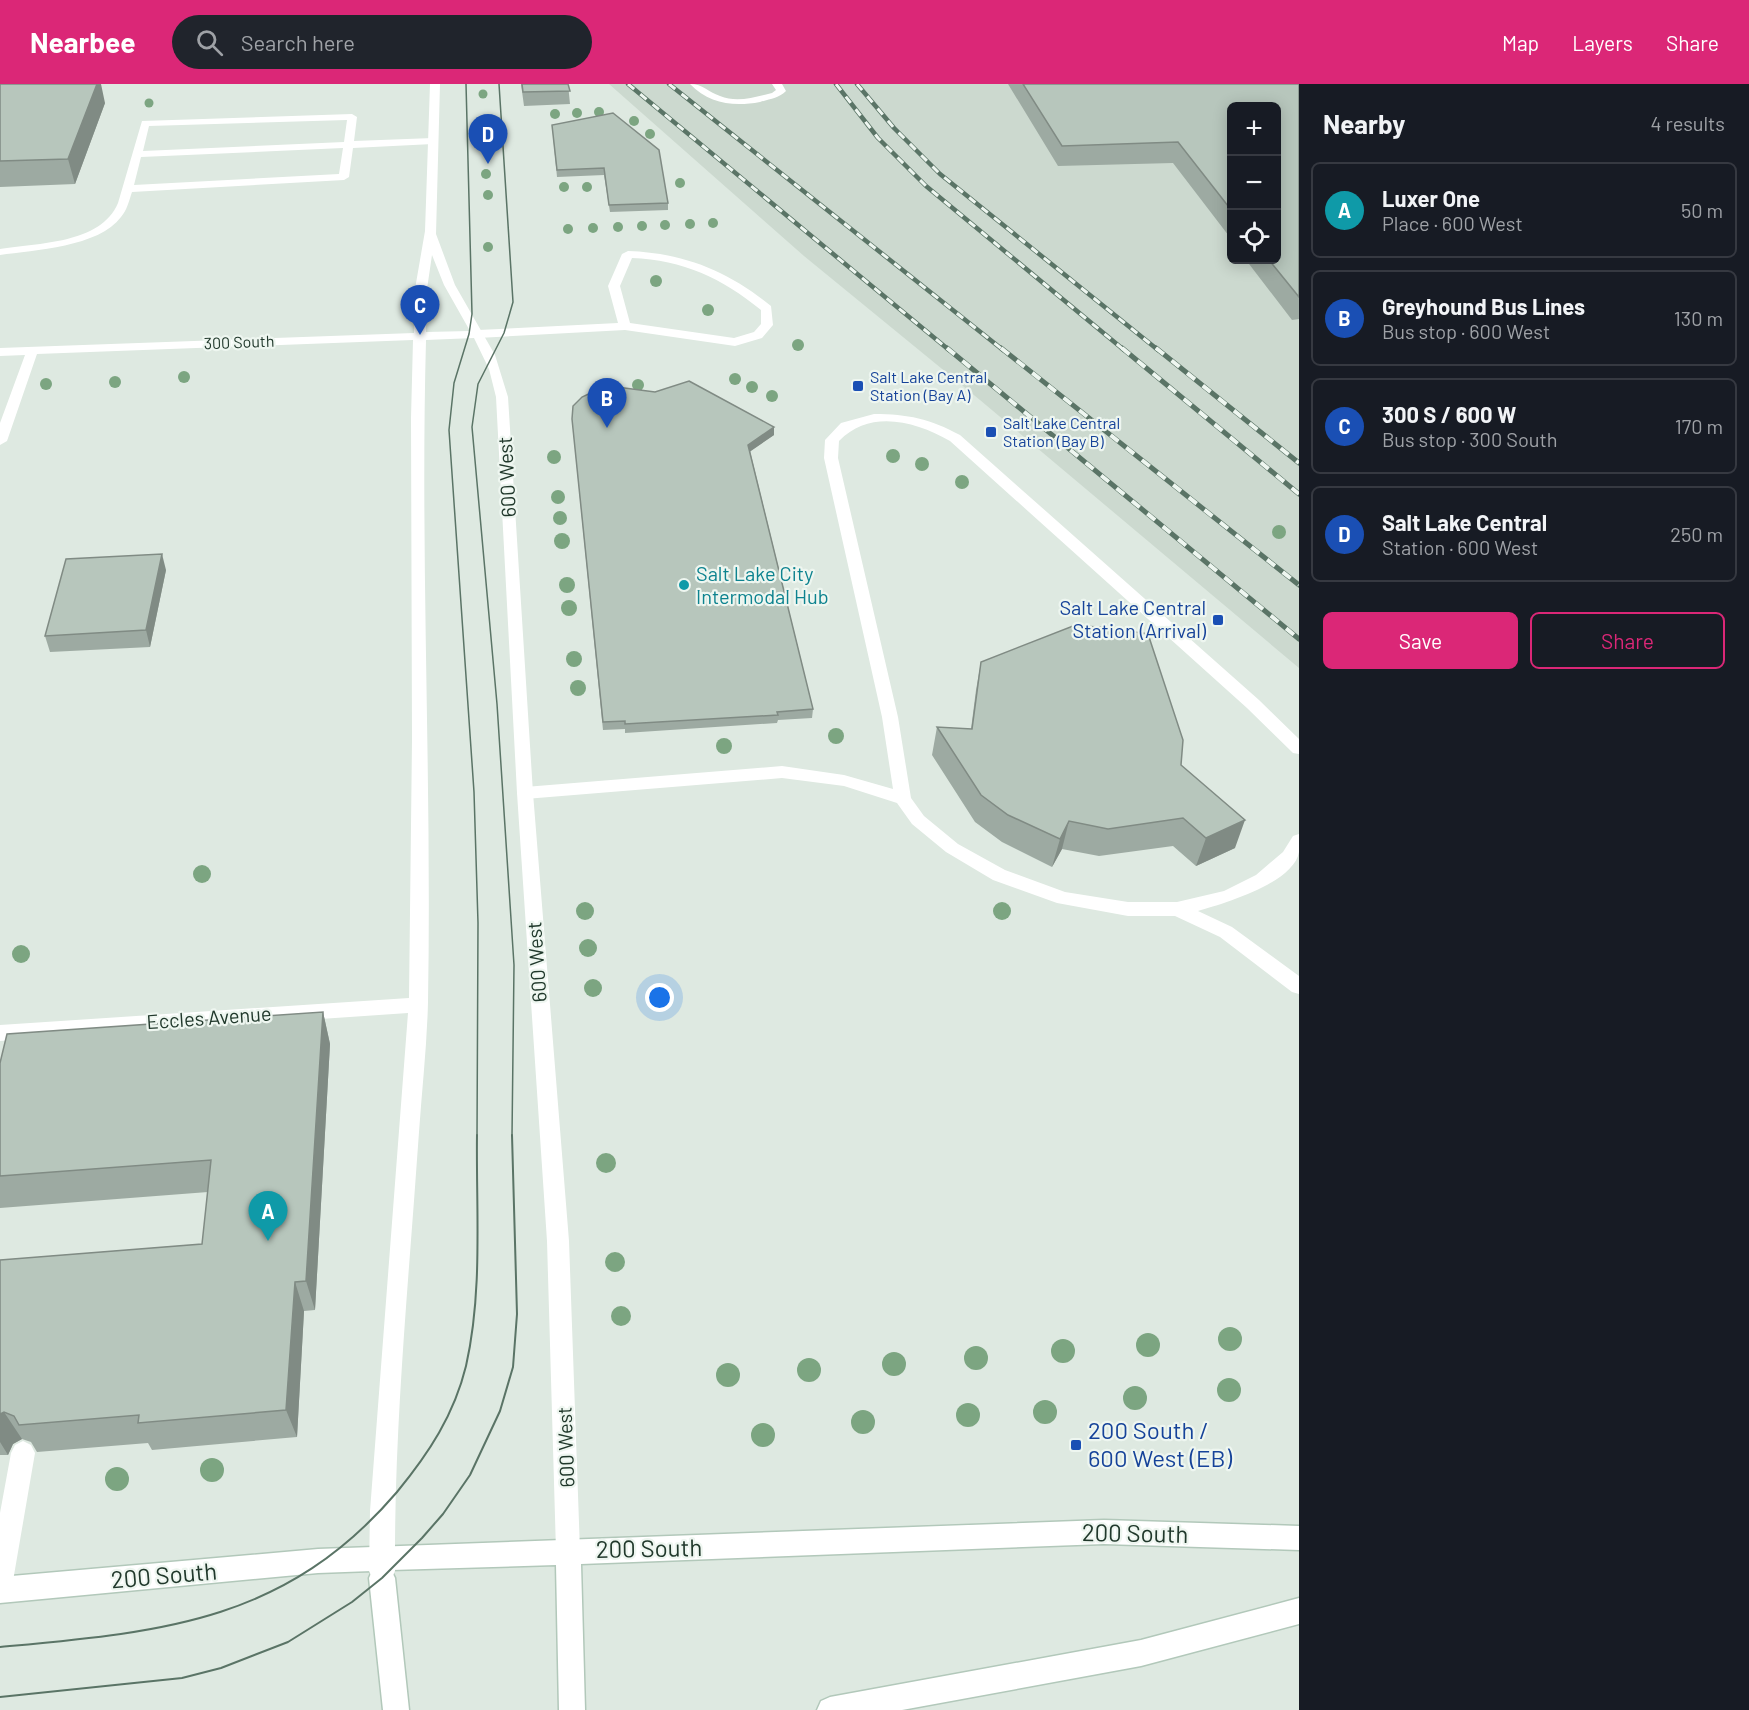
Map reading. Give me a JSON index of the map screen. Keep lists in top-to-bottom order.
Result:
{
  "streets": {
    "street": [
      "300 South",
      "600 West",
      "Eccles Avenue",
      "200 South"
    ]
  },
  "crossings": [
    ["300 South", "600 West"],
    ["600 West", "Eccles Avenue"],
    ["600 West", "200 South"]
  ],
  "places": {
    "transit": [
      "Salt Lake Central Station (Bay A)",
      "Salt Lake Central Station (Bay B)",
      "Salt Lake Central Station (Arrival)",
      "200 South / 600 West (EB)"
    ],
    "other": ["Salt Lake City Intermodal Hub"]
  },
  "page": {
    "header": "Nearbee",
    "search": "Search here",
    "nav": ["Map", "Layers", "Share"],
    "heading": ["Nearby", "4 results"],
    "map_buttons": ["+", "−"],
    "pins": [
      "D",
      "C",
      "B",
      "A"
    ],
    "list": [
      {
        "mark": "A",
        "name": "Luxer One",
        "note": "Place · 600 West",
        "value": "50 m"
      },
      {
        "mark": "B",
        "name": "Greyhound Bus Lines",
        "note": "Bus stop · 600 West",
        "value": "130 m"
      },
      {
        "mark": "C",
        "name": "300 S / 600 W",
        "note": "Bus stop · 300 South",
        "value": "170 m"
      },
      {
        "mark": "D",
        "name": "Salt Lake Central",
        "note": "Station · 600 West",
        "value": "250 m"
      }
    ],
    "buttons": ["Save", "Share"]
  }
}
